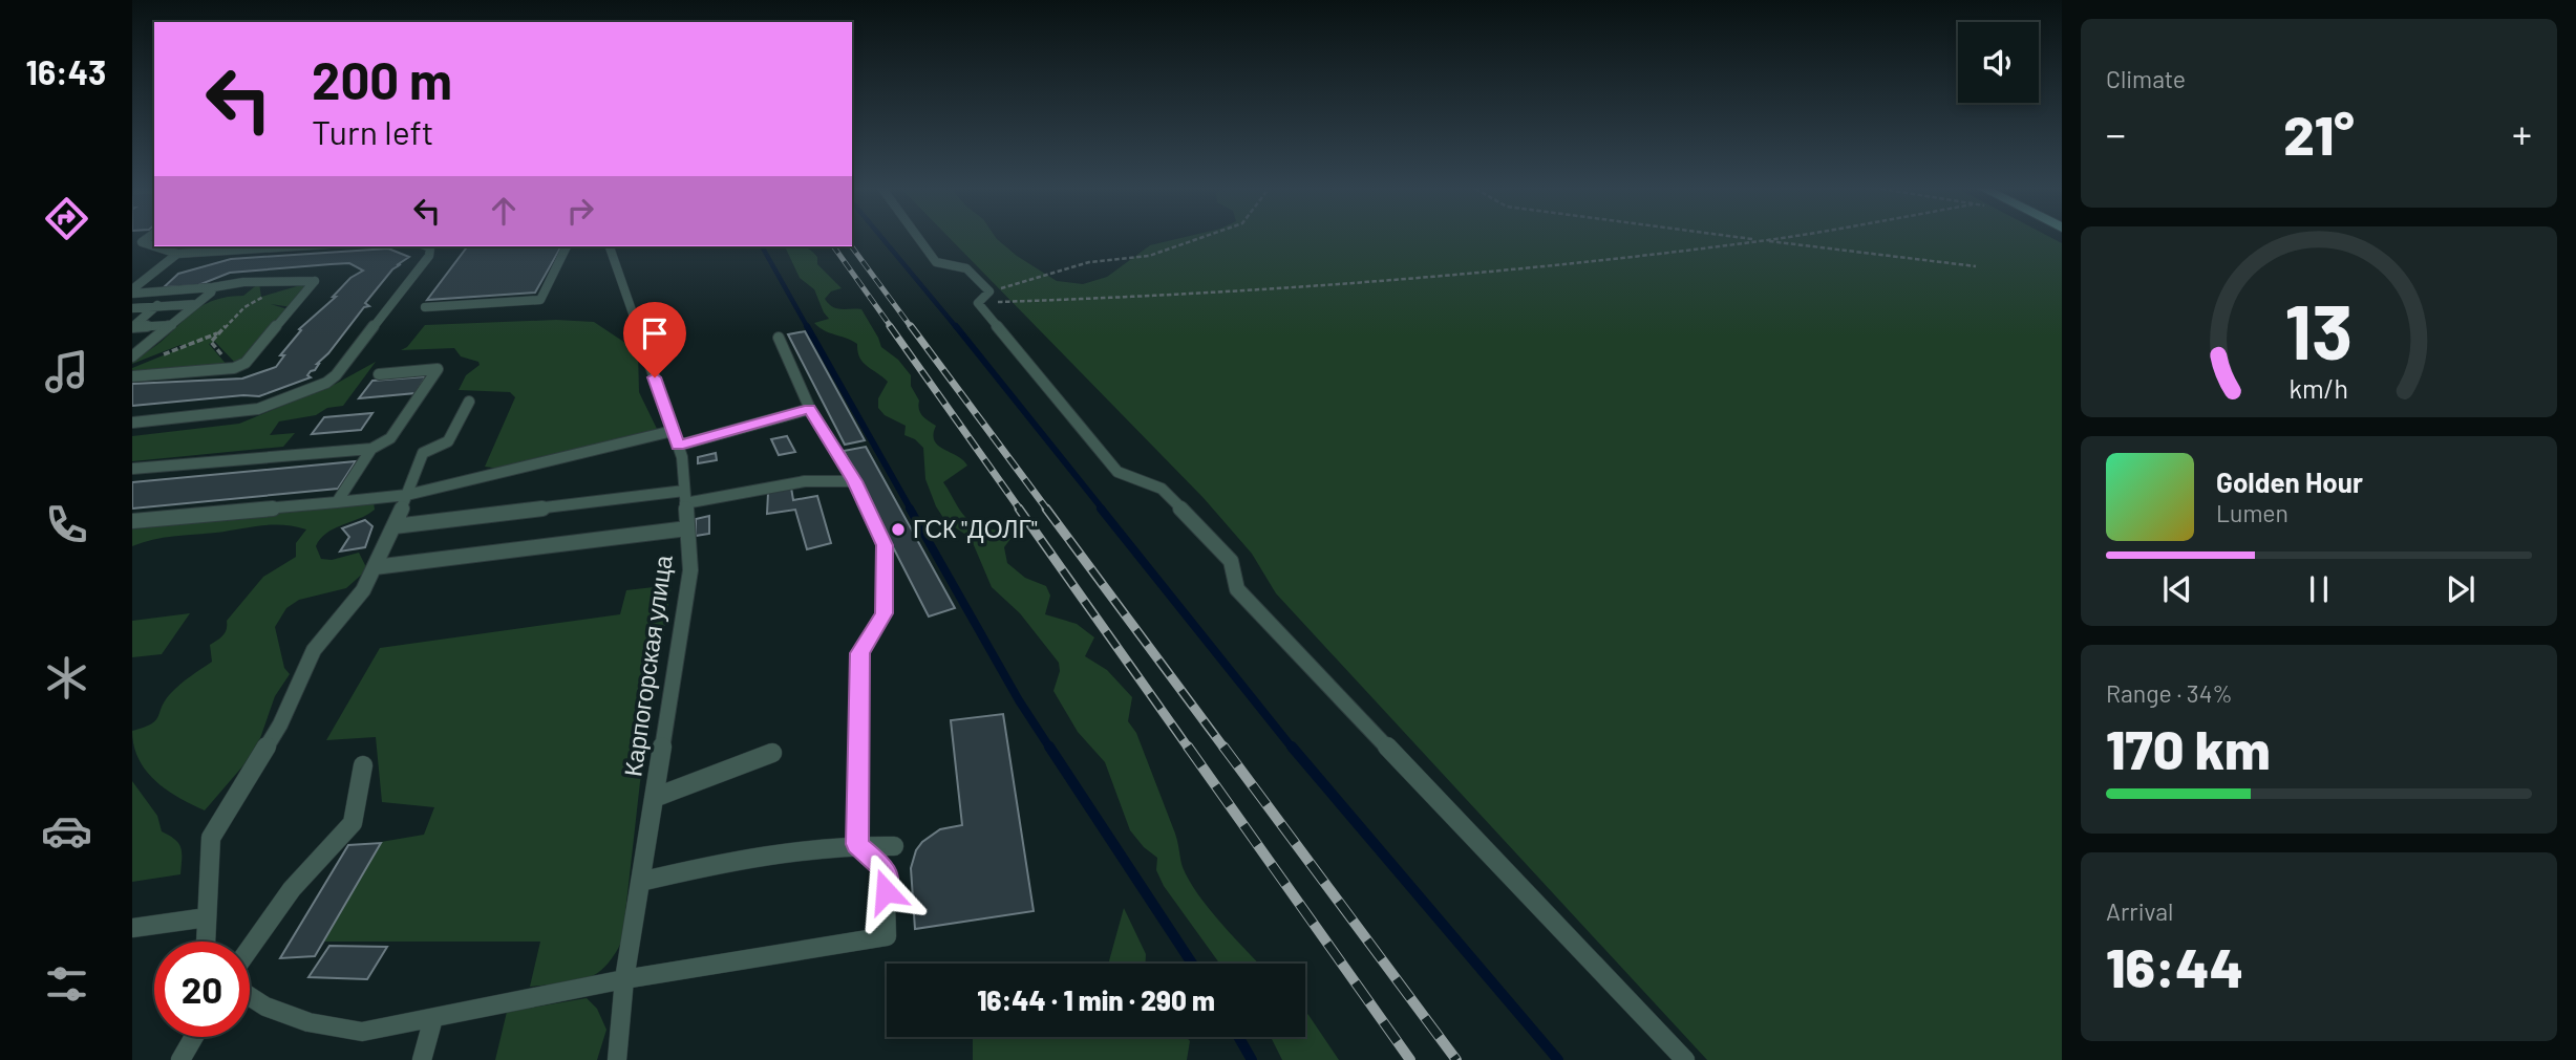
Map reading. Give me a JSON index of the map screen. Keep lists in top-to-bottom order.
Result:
{
  "streets": {
    "lane": ["Карпогорская улица"]
  },
  "places": ["ГСК \"ДОЛГ\""],
  "page": {
    "tabs": "16:43",
    "tile": [
      "Climate",
      ["Range · 34%", "170 km"],
      ["Arrival", "16:44"]
    ],
    "turn": ["200 m", "Turn left"],
    "heat": ["−", "21°", "+"],
    "song": ["Golden Hour", "Lumen"],
    "limit": "20",
    "trip": "16:44 · 1 min · 290 m",
    "gauge": ["13", "km/h"]
  }
}
